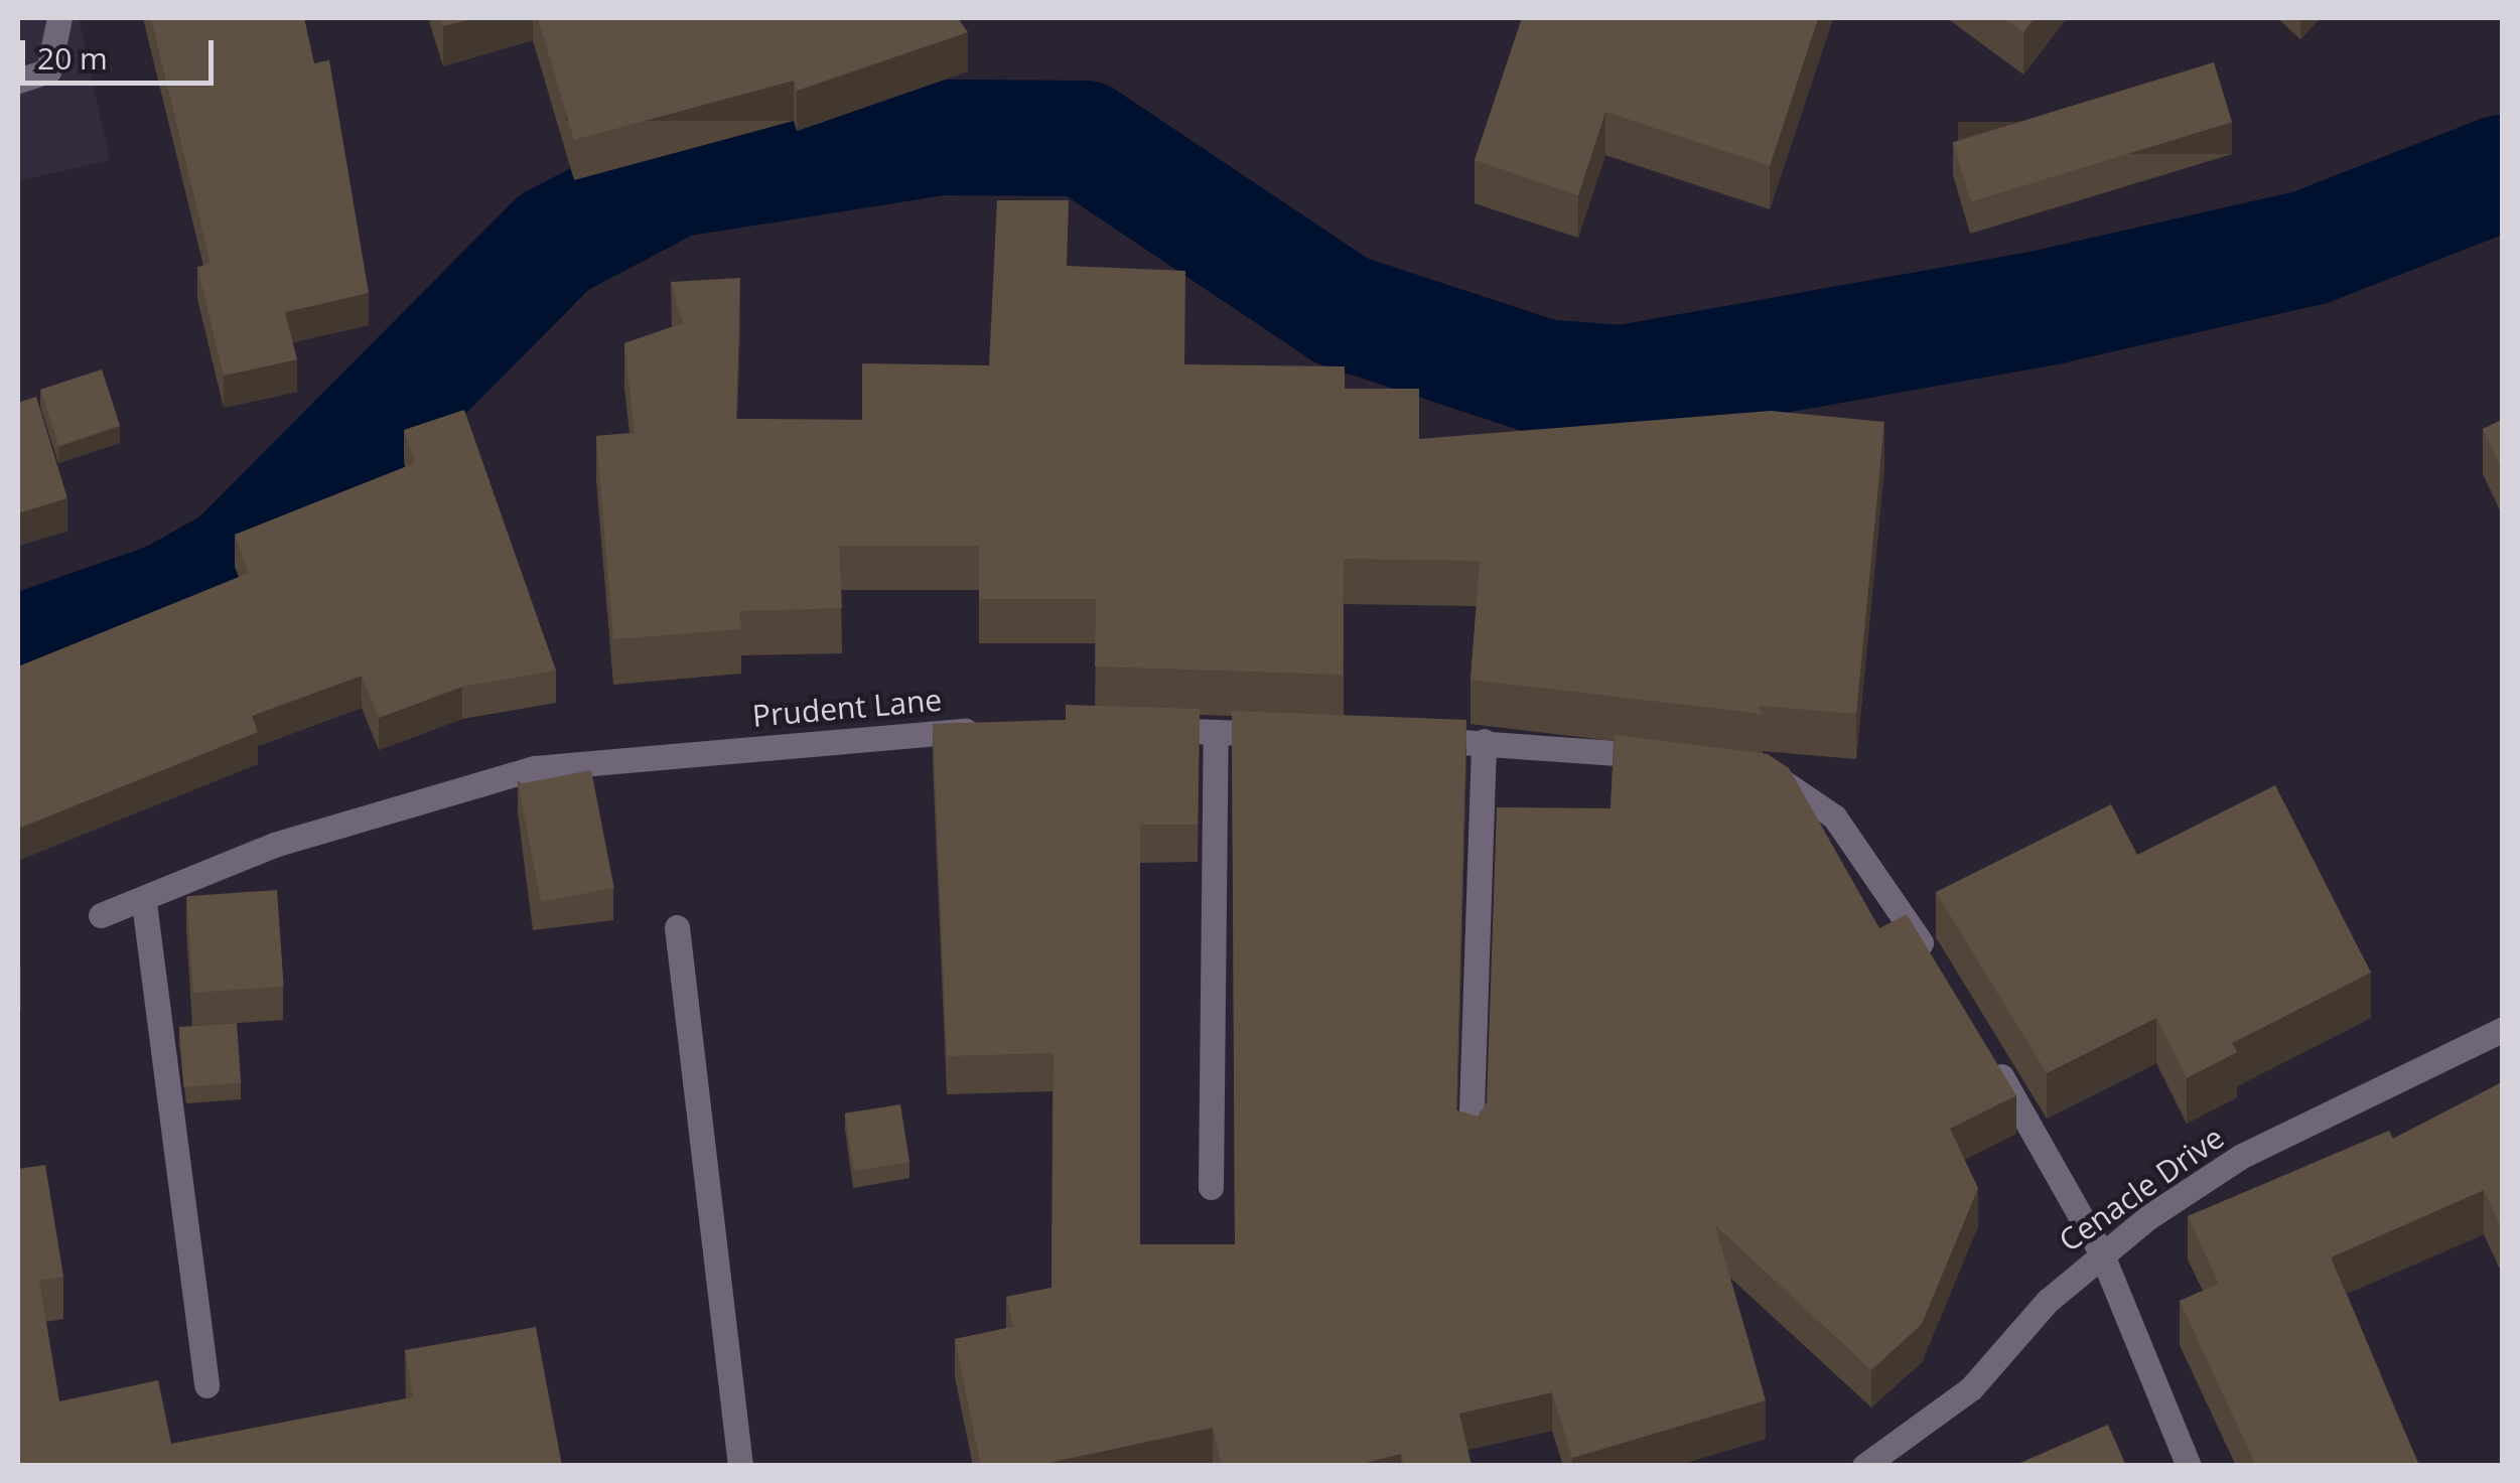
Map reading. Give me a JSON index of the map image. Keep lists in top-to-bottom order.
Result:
{
  "streets": {
    "street": ["Prudent Lane", "Cenacle Drive"]
  },
  "scale_bar": "20 m"
}
